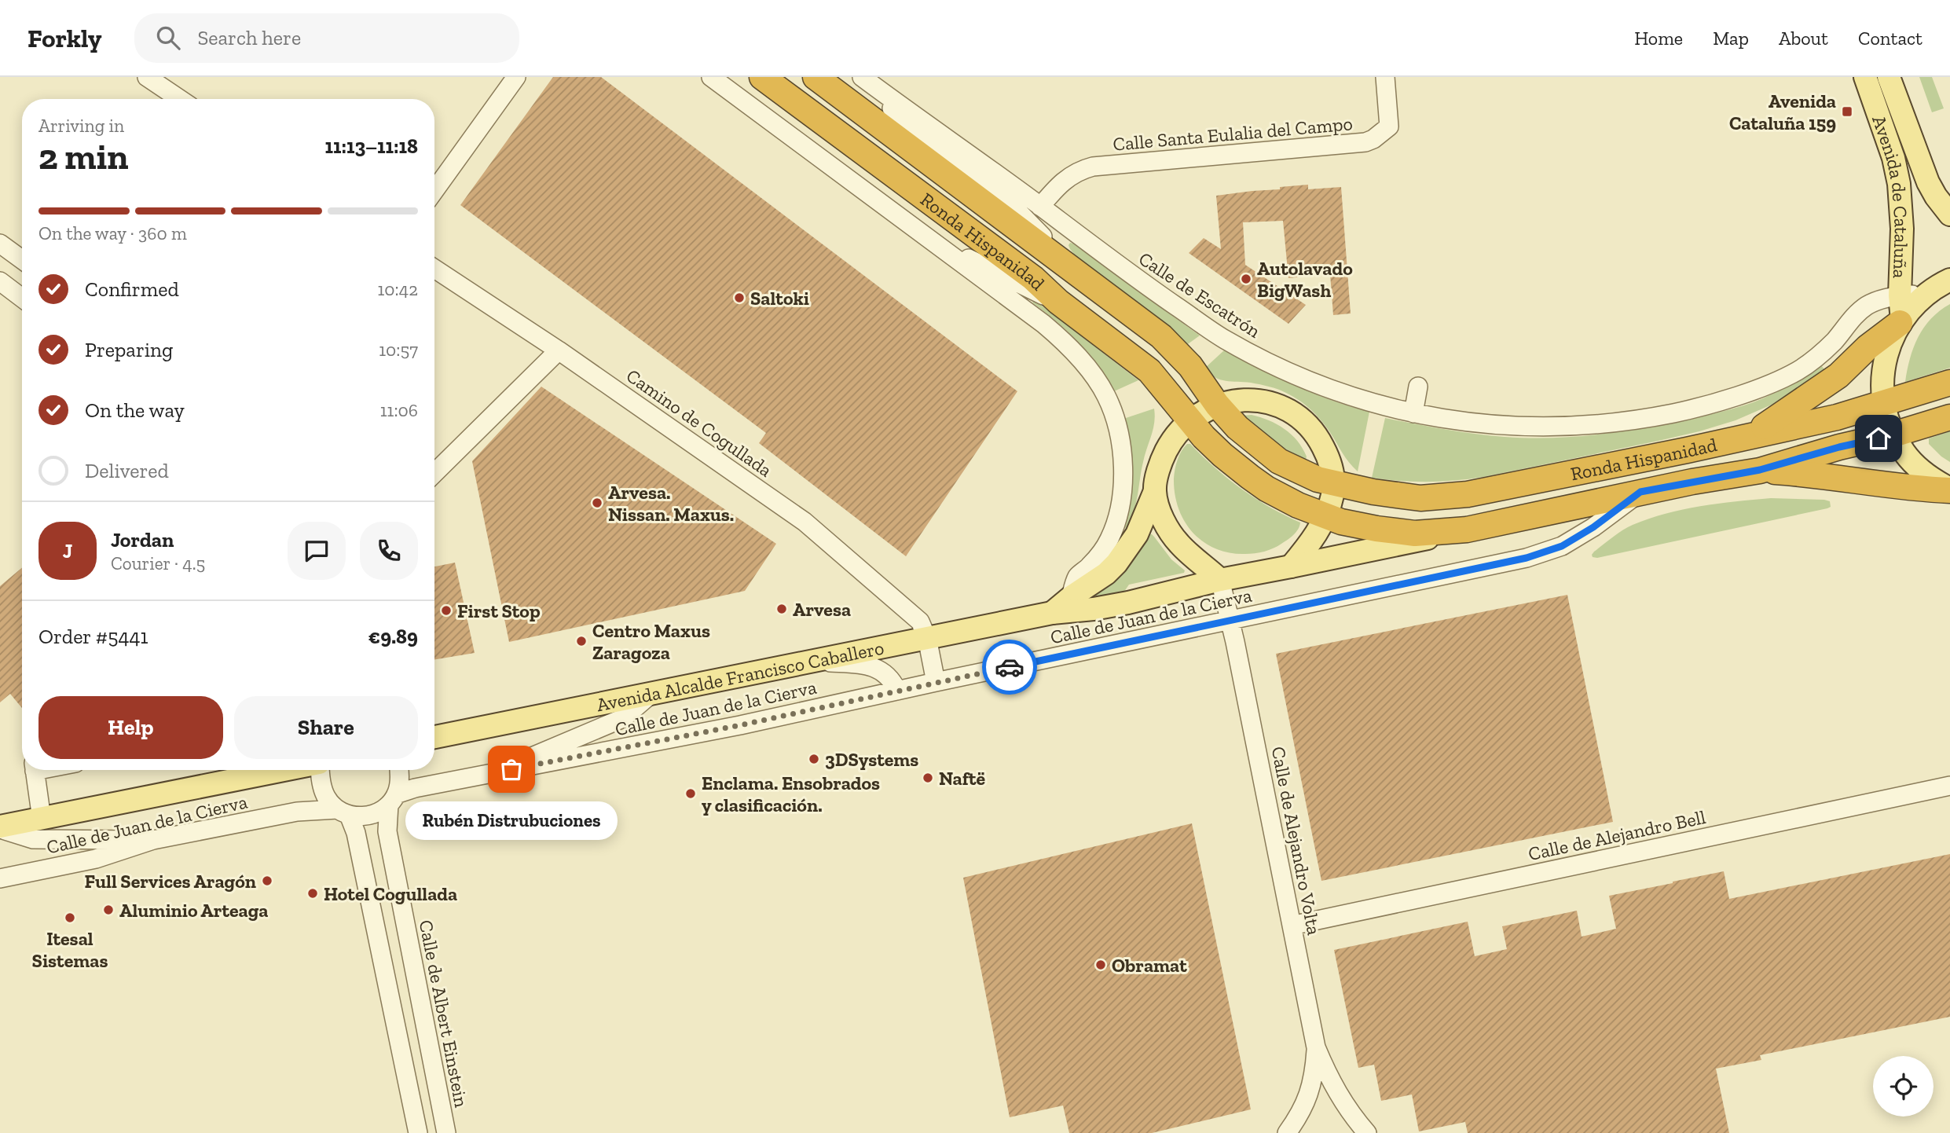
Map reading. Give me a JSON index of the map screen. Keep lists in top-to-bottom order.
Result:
{
  "streets": {
    "highway": ["Ronda Hispanidad"],
    "main road": ["Avenida de Cataluña", "Avenida Alcalde Francisco Caballero"],
    "street": [
      "Calle Santa Eulalia del Campo",
      "Calle de Escatrón",
      "Camino de Cogullada",
      "Calle de Juan de la Cierva",
      "Calle de Alejandro Bell",
      "Calle de Alejandro Volta",
      "Calle de Albert Einstein"
    ]
  },
  "crossings": [
    ["Calle Santa Eulalia del Campo", "Calle de Escatrón"],
    ["Avenida de Cataluña", "Ronda Hispanidad"],
    ["Avenida de Cataluña", "Calle de Escatrón"],
    ["Ronda Hispanidad", "Calle de Escatrón"],
    ["Ronda Hispanidad", "Calle de Juan de la Cierva"],
    ["Ronda Hispanidad", "Avenida Alcalde Francisco Caballero"],
    ["Ronda Hispanidad", "Calle de Alejandro Volta"],
    ["Camino de Cogullada", "Avenida Alcalde Francisco Caballero"],
    ["Calle de Juan de la Cierva", "Calle de Alejandro Volta"],
    ["Calle de Juan de la Cierva", "Calle de Albert Einstein"],
    ["Avenida Alcalde Francisco Caballero", "Calle de Alejandro Volta"],
    ["Calle de Alejandro Bell", "Calle de Alejandro Volta"]
  ],
  "places": {
    "transit": ["Avenida Cataluña 159"],
    "other": [
      "Autolavado BigWash",
      "Saltoki",
      "Arvesa. Nissan. Maxus.",
      "Arvesa",
      "First Stop",
      "Centro Maxus Zaragoza",
      "3DSystems",
      "Rubén Distrubuciones",
      "Naftë",
      "Enclama. Ensobrados y clasificación.",
      "Full Services Aragón",
      "Hotel Cogullada",
      "Aluminio Arteaga",
      "Itesal Sistemas",
      "Obramat"
    ]
  },
  "page": {
    "header": "Forkly",
    "search": "Search here",
    "nav": [
      "Home",
      "Map",
      "About",
      "Contact"
    ],
    "heading": ["2 min", "Arriving in", "11:13–11:18"],
    "panel": [
      "Jordan",
      "Courier · 4.5",
      "Order #5441",
      "€9.89"
    ],
    "bar": "On the way · 360 m",
    "list": [
      ["Confirmed", "10:42"],
      ["Preparing", "10:57"],
      ["On the way", "11:06"],
      "Delivered"
    ],
    "round": "J",
    "buttons": ["Help", "Share"],
    "bubble": "Rubén Distrubuciones"
  }
}
